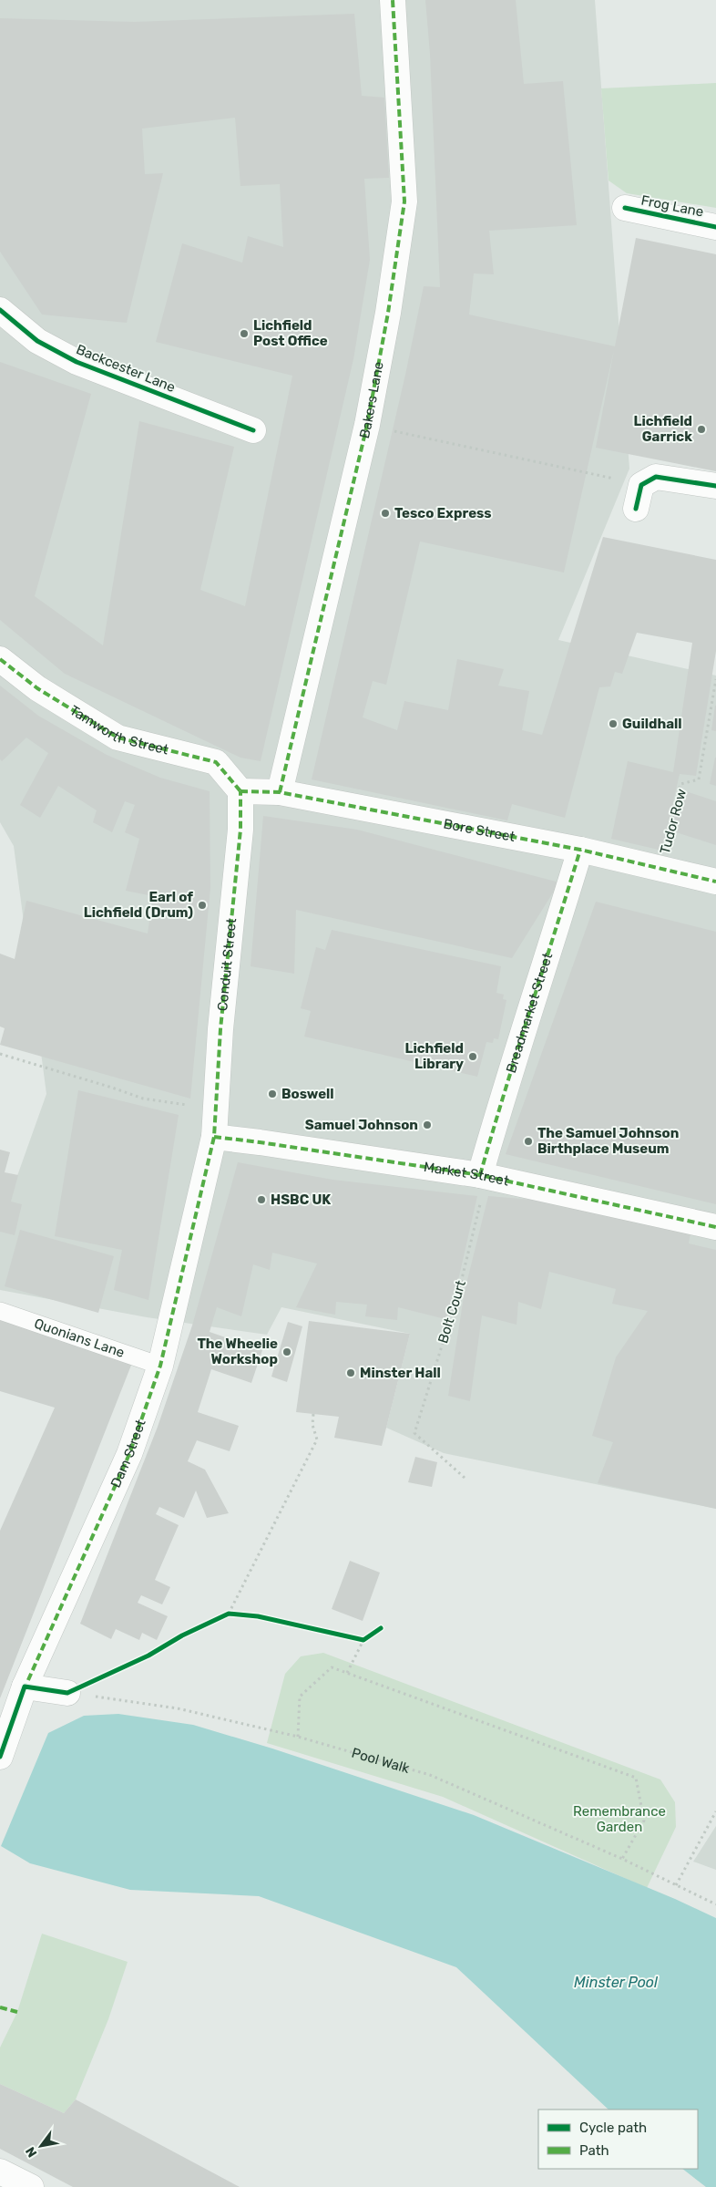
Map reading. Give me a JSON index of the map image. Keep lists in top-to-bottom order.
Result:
{
  "streets": {
    "street": [
      "Frog Lane",
      "Backcester Lane",
      "Bakers Lane",
      "Tamworth Street",
      "Bore Street",
      "Conduit Street",
      "Breadmarket Street",
      "Market Street",
      "Dam Street"
    ],
    "lane": ["Quonians Lane"],
    "path": ["Tudor Row", "Bolt Court", "Pool Walk"]
  },
  "crossings": [
    ["Bakers Lane", "Bore Street"],
    ["Tamworth Street", "Bore Street"],
    ["Tamworth Street", "Conduit Street"],
    ["Tudor Row", "Bore Street"],
    ["Bore Street", "Conduit Street"],
    ["Bore Street", "Breadmarket Street"],
    ["Conduit Street", "Market Street"],
    ["Conduit Street", "Dam Street"],
    ["Breadmarket Street", "Market Street"],
    ["Breadmarket Street", "Bolt Court"],
    ["Market Street", "Bolt Court"],
    ["Market Street", "Dam Street"],
    ["Quonians Lane", "Dam Street"]
  ],
  "water": ["Minster Pool"],
  "parks": ["Remembrance Garden"],
  "places": [
    "Lichfield Post Office",
    "Lichfield Garrick",
    "Tesco Express",
    "Guildhall",
    "Earl of Lichfield (Drum)",
    "Lichfield Library",
    "Boswell",
    "Samuel Johnson",
    "The Samuel Johnson Birthplace Museum",
    "HSBC UK",
    "The Wheelie Workshop",
    "Minster Hall"
  ],
  "legend": ["Cycle path", "Path"],
  "north": "bottom left"
}
